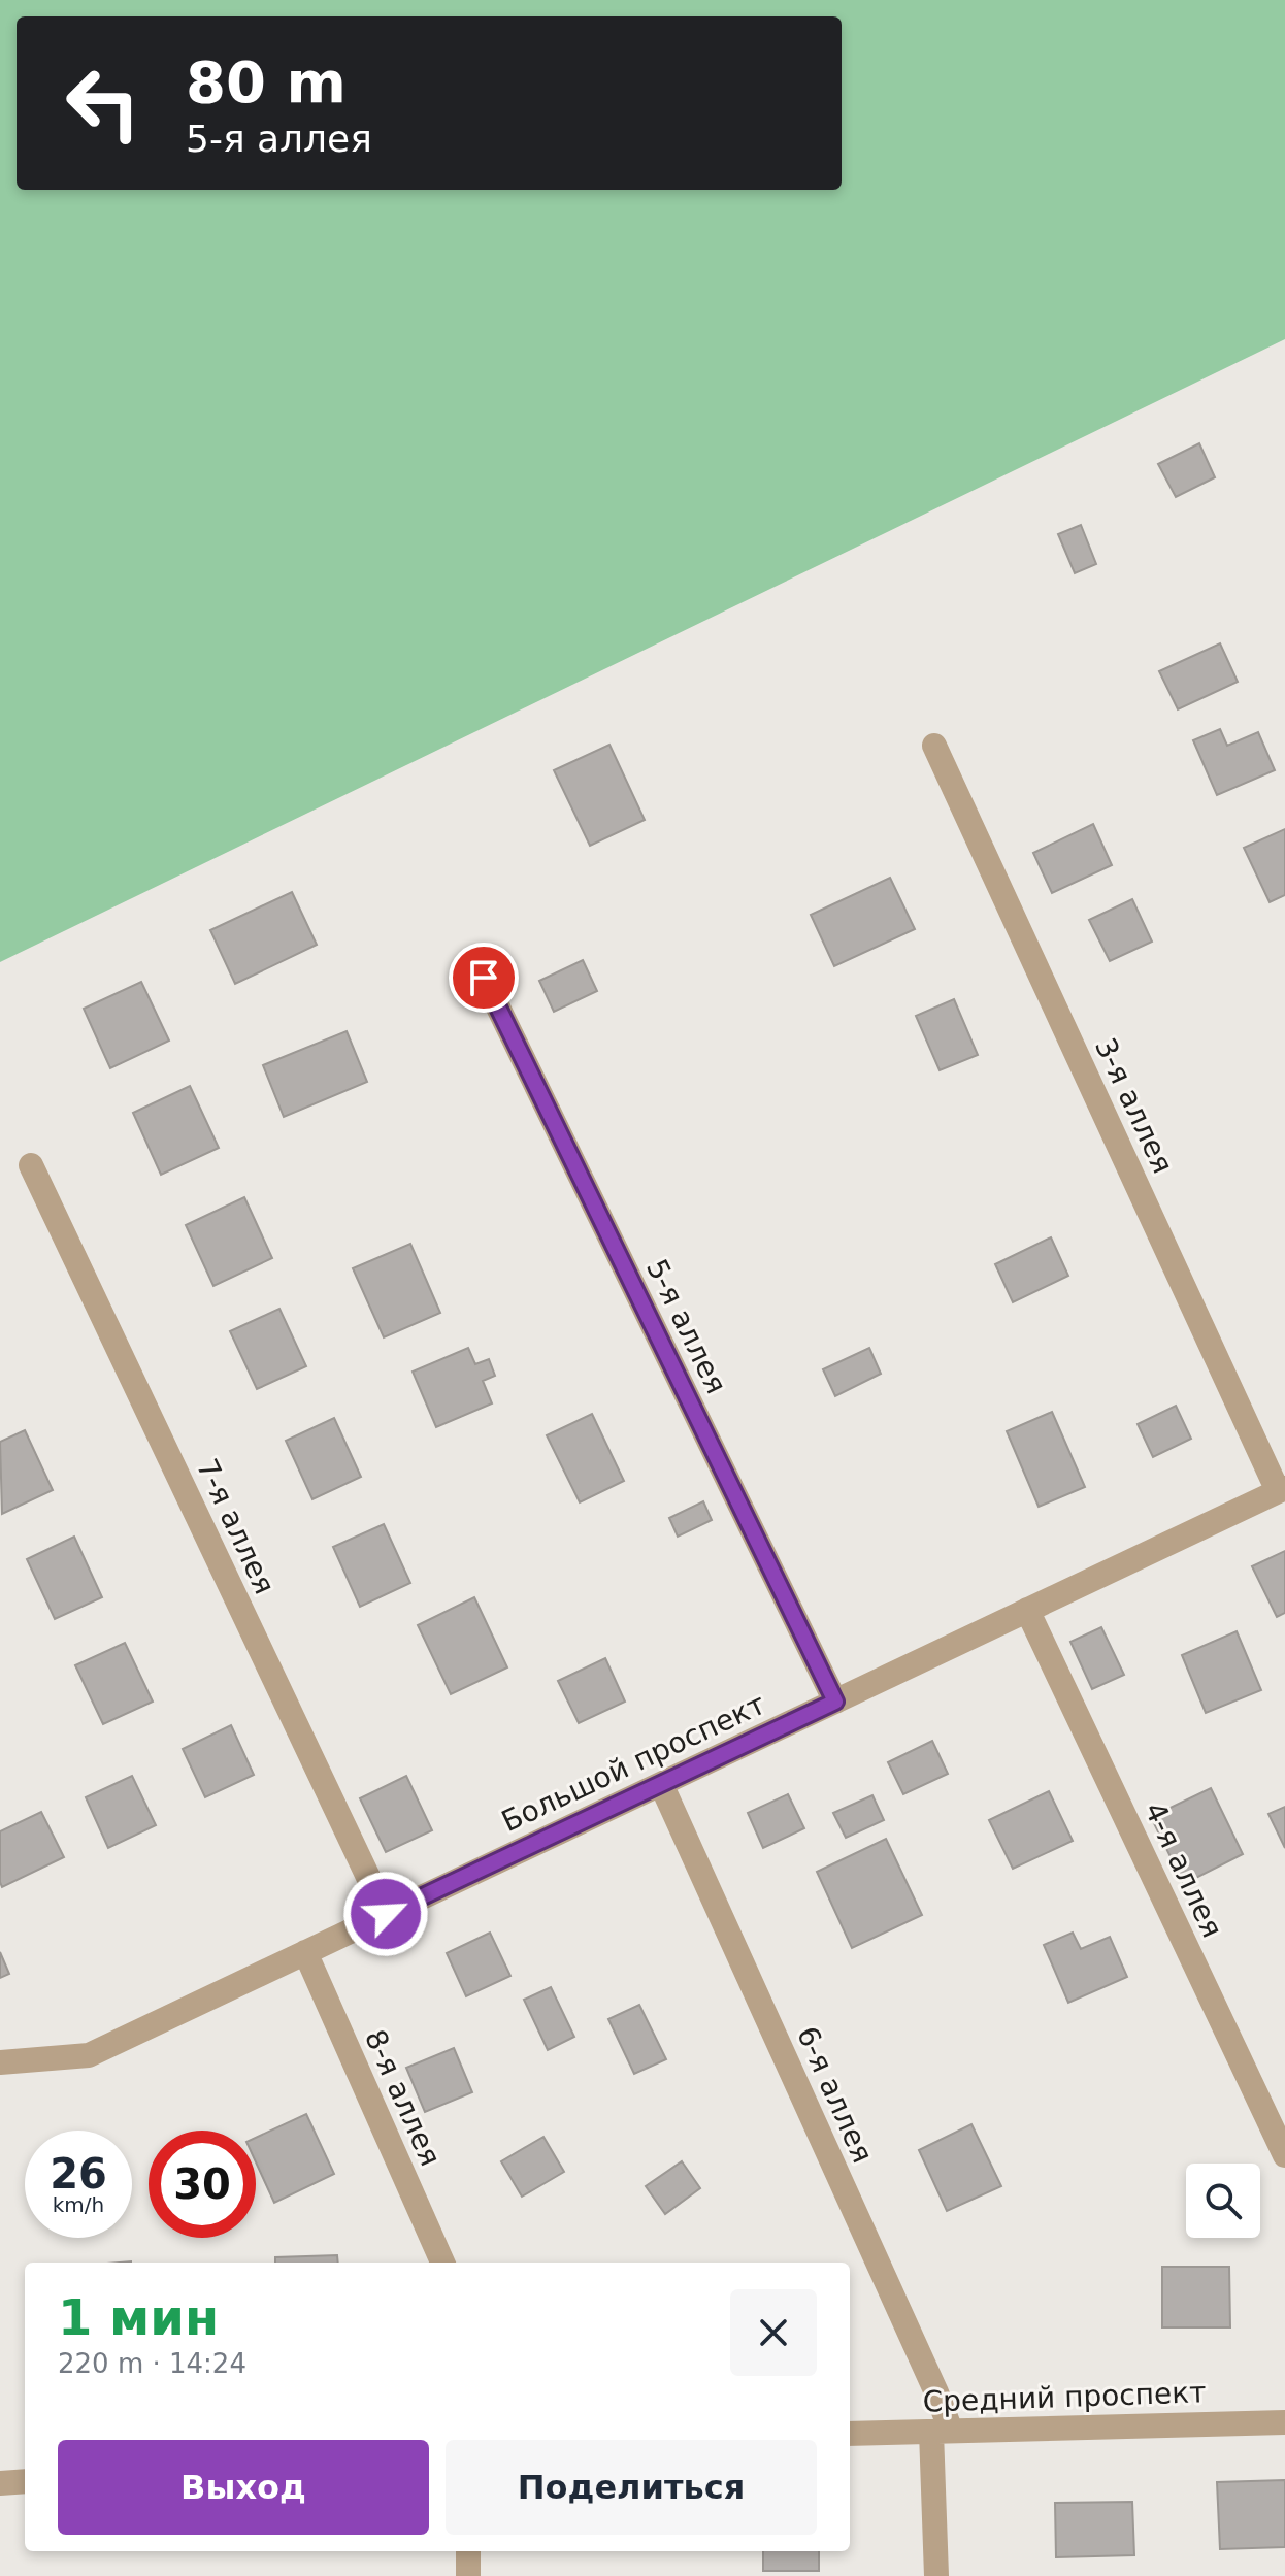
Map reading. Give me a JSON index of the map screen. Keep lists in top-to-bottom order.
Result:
{
  "streets": {
    "street": [
      "3-я аллея",
      "5-я аллея",
      "7-я аллея",
      "Большой проспект",
      "4-я аллея",
      "6-я аллея",
      "8-я аллея",
      "Средний проспект"
    ]
  },
  "crossings": [
    ["3-я аллея", "Большой проспект"],
    ["5-я аллея", "Большой проспект"],
    ["7-я аллея", "Большой проспект"],
    ["Большой проспект", "4-я аллея"],
    ["Большой проспект", "6-я аллея"],
    ["Большой проспект", "8-я аллея"],
    ["6-я аллея", "Средний проспект"]
  ],
  "page": {
    "turn": ["80 m", "5-я аллея"],
    "speed": "26 km/h",
    "limit": "30",
    "heading": ["1 мин", "220 m · 14:24"],
    "buttons": ["Выход", "Поделиться"]
  }
}
